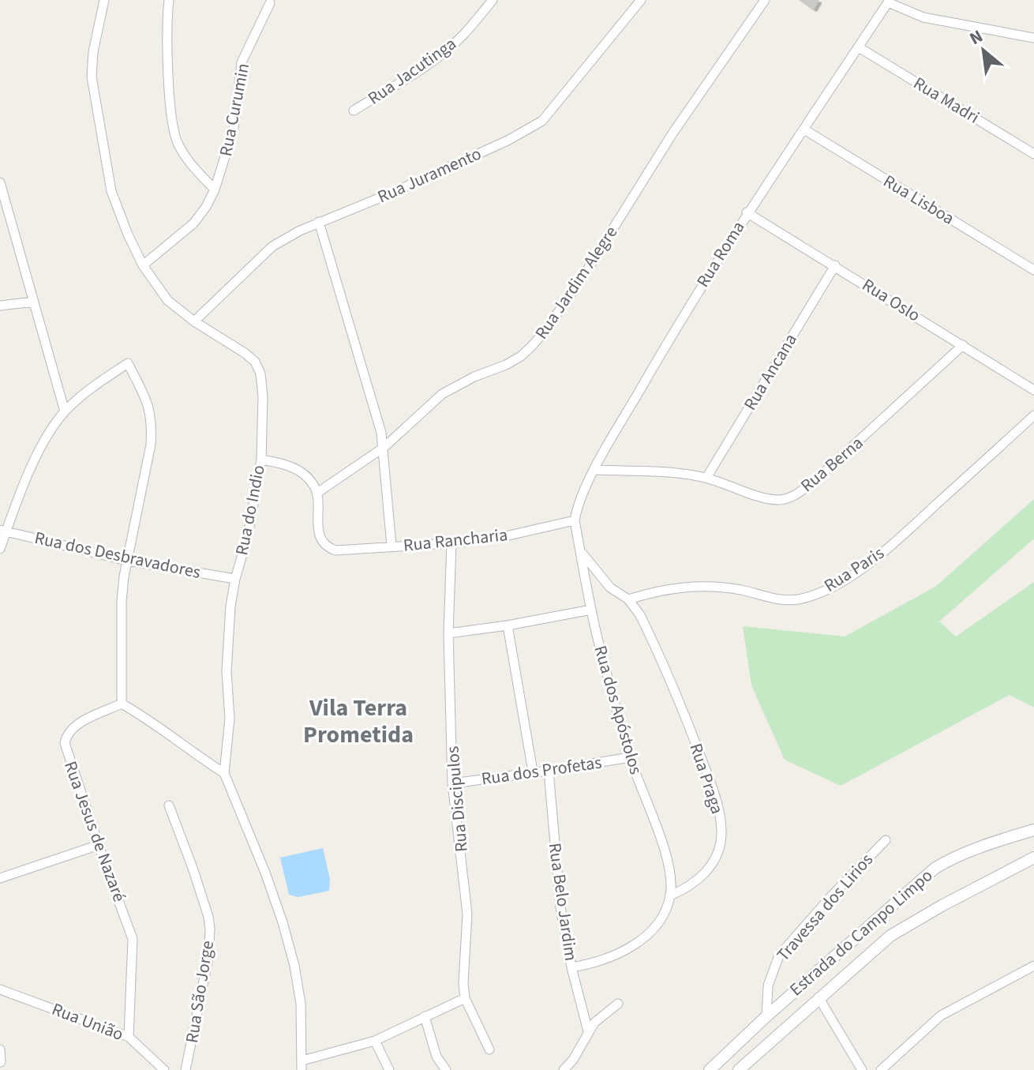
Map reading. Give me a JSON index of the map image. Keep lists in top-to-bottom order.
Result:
{
  "streets": {
    "street": [
      "Rua Jacutinga",
      "Rua Madri",
      "Rua Curumin",
      "Rua Juramento",
      "Rua Lisboa",
      "Rua Roma",
      "Rua Jardim Alegre",
      "Rua Oslo",
      "Rua Ancana",
      "Rua Berna",
      "Rua do Indio",
      "Rua Rancharia",
      "Rua dos Desbravadores",
      "Rua Paris",
      "Rua dos Apóstolos",
      "Rua dos Profetas",
      "Rua Praga",
      "Rua Discipulos",
      "Rua Jesus de Nazaré",
      "Rua Belo Jardim",
      "Travessa dos Lirios",
      "Estrada do Campo Limpo",
      "Rua São Jorge",
      "Rua União"
    ]
  },
  "crossings": [
    ["Rua Madri", "Rua Roma"],
    ["Rua Curumin", "Rua do Indio"],
    ["Rua Juramento", "Rua do Indio"],
    ["Rua Lisboa", "Rua Roma"],
    ["Rua Roma", "Rua Oslo"],
    ["Rua Roma", "Rua Berna"],
    ["Rua Roma", "Rua Rancharia"],
    ["Rua Roma", "Rua dos Apóstolos"],
    ["Rua Jardim Alegre", "Rua Rancharia"],
    ["Rua Oslo", "Rua Ancana"],
    ["Rua Oslo", "Rua Berna"],
    ["Rua Ancana", "Rua Berna"],
    ["Rua do Indio", "Rua dos Desbravadores"],
    ["Rua Rancharia", "Rua dos Apóstolos"],
    ["Rua Rancharia", "Rua Discipulos"],
    ["Rua Paris", "Rua Praga"],
    ["Rua dos Apóstolos", "Rua dos Profetas"],
    ["Rua dos Apóstolos", "Rua Praga"],
    ["Rua dos Profetas", "Rua Discipulos"],
    ["Rua dos Profetas", "Rua Belo Jardim"],
    ["Rua Jesus de Nazaré", "Rua União"],
    ["Travessa dos Lirios", "Estrada do Campo Limpo"]
  ],
  "districts": ["Vila Terra Prometida"],
  "north": "top left"
}
